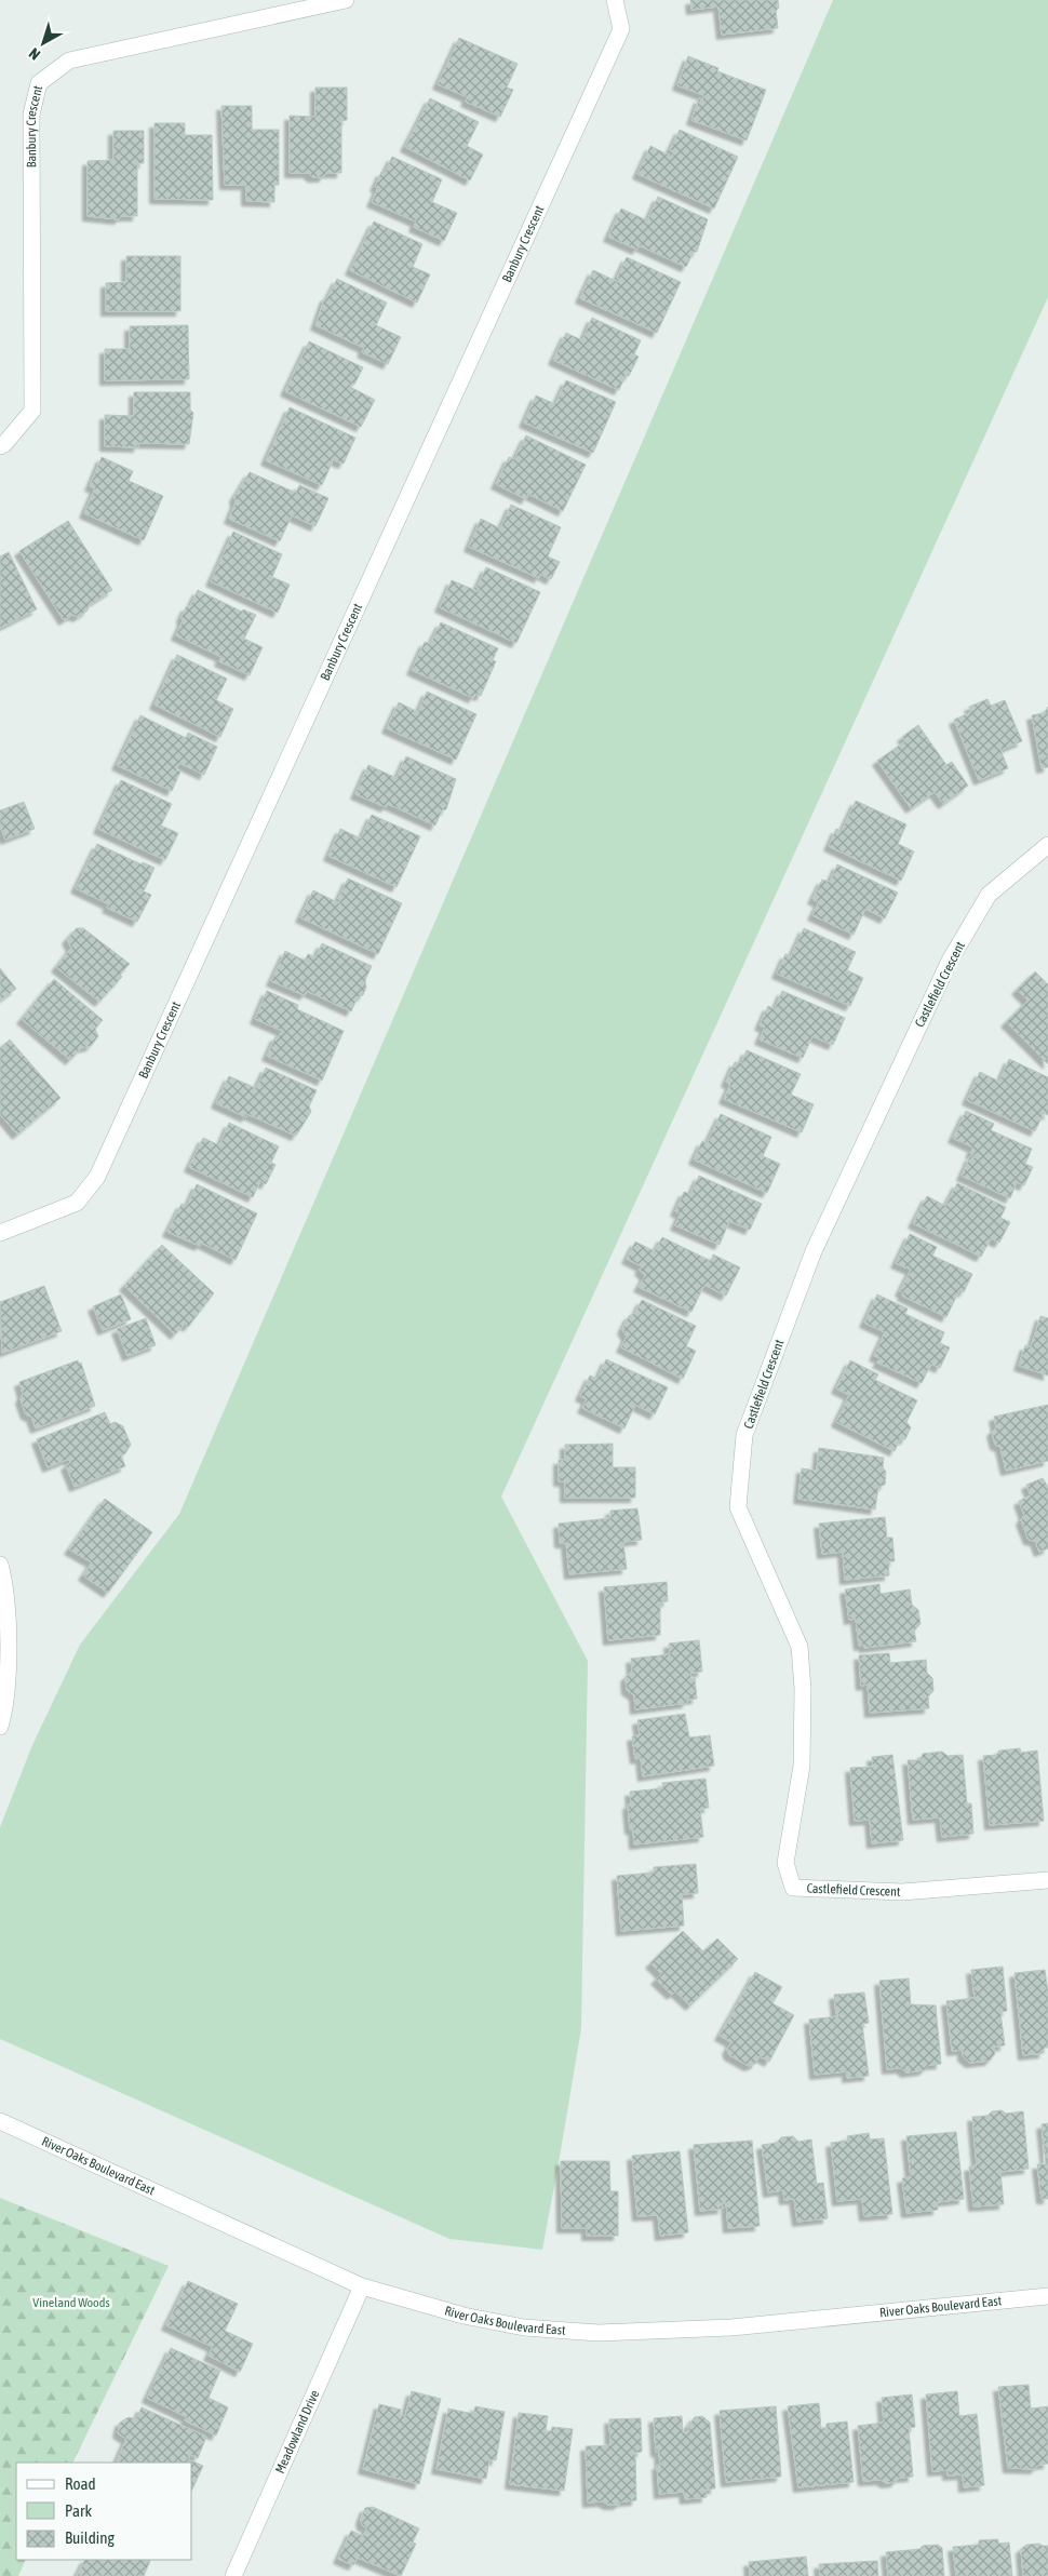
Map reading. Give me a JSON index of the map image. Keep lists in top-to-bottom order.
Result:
{
  "streets": {
    "street": [
      "Banbury Crescent",
      "Castlefield Crescent",
      "River Oaks Boulevard East",
      "Meadowland Drive"
    ]
  },
  "crossings": [
    ["River Oaks Boulevard East", "Meadowland Drive"]
  ],
  "parks": ["Vineland Woods"],
  "legend": ["Road", "Park", "Building"],
  "north": "bottom left"
}
